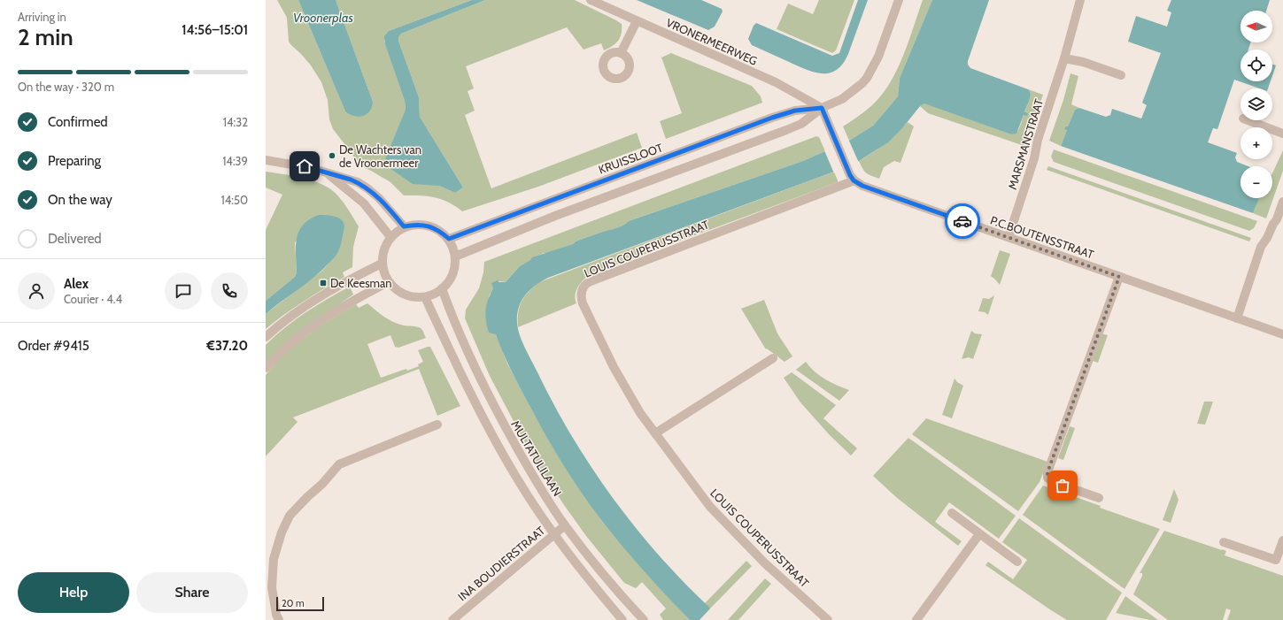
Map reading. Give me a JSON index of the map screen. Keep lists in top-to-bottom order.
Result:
{
  "streets": {
    "street": [
      "VRONERMEERWEG",
      "MARSMANSTRAAT",
      "KRUISSLOOT",
      "P.C.BOUTENSSTRAAT",
      "LOUIS COUPERUSSTRAAT",
      "MULTATULILAAN",
      "INA BOUDIERSTRAAT"
    ]
  },
  "crossings": [
    ["VRONERMEERWEG", "KRUISSLOOT"],
    ["MARSMANSTRAAT", "P.C.BOUTENSSTRAAT"],
    ["KRUISSLOOT", "MULTATULILAAN"],
    ["P.C.BOUTENSSTRAAT", "LOUIS COUPERUSSTRAAT"],
    ["MULTATULILAAN", "INA BOUDIERSTRAAT"]
  ],
  "water": ["Vroonerplas"],
  "places": {
    "other": ["De Wachters van de Vroonermeer"],
    "transit": ["De Keesman"]
  },
  "scale_bar": "20 m",
  "north": "left",
  "page": {
    "heading": ["2 min", "Arriving in", "14:56–15:01"],
    "panel": [
      "Alex",
      "Courier · 4.4",
      "Order #9415",
      "€37.20"
    ],
    "map_buttons": ["+", "−"],
    "bar": "On the way · 320 m",
    "list": [
      ["Confirmed", "14:32"],
      ["Preparing", "14:39"],
      ["On the way", "14:50"],
      "Delivered"
    ],
    "buttons": ["Help", "Share"],
    "scale": "20 m"
  }
}
